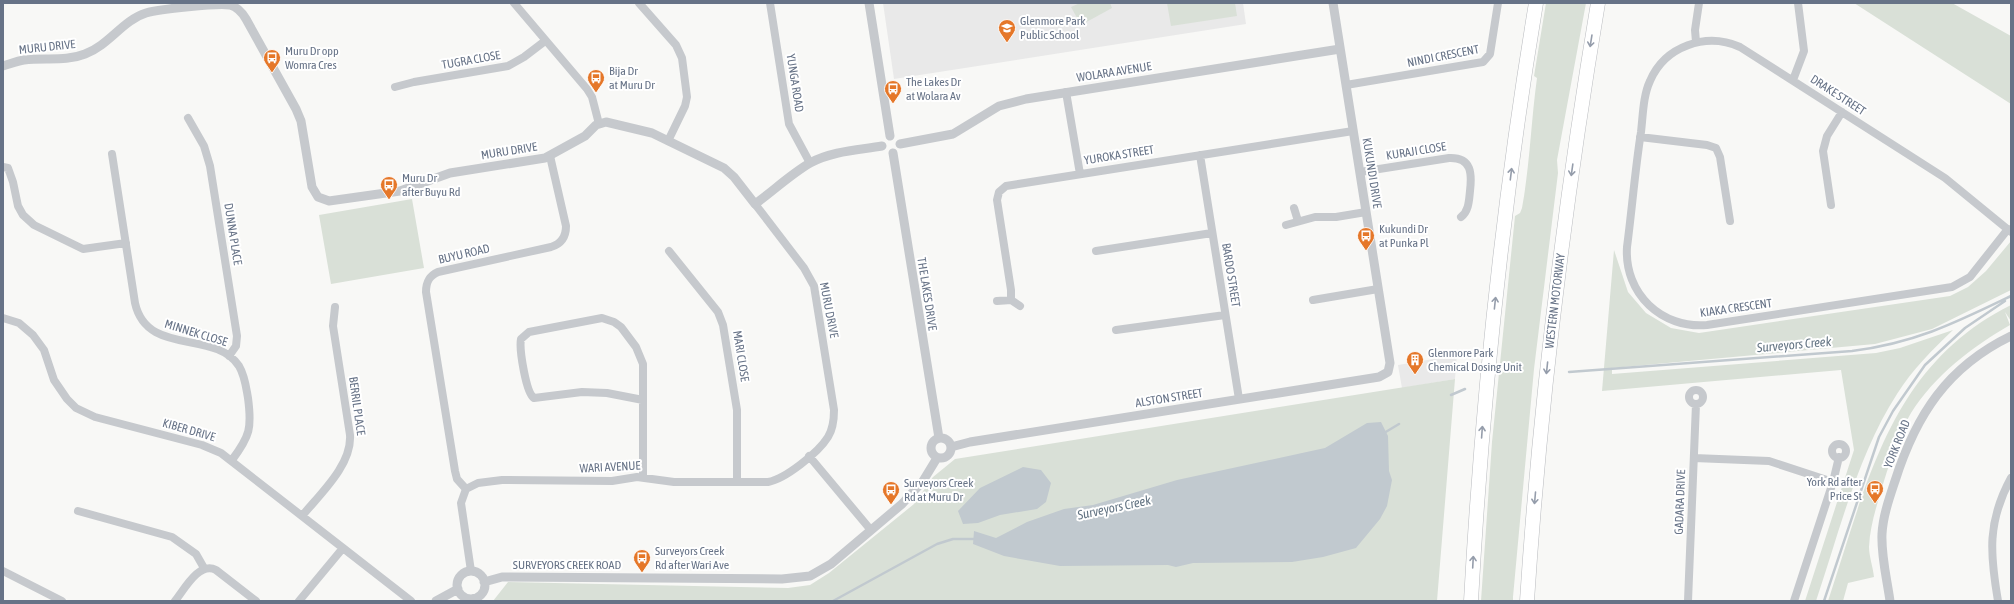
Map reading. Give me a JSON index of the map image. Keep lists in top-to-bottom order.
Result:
{
  "streets": {
    "highway": ["WESTERN MOTORWAY"],
    "street": [
      "MURU DRIVE",
      "NINDI CRESCENT",
      "TUGRA CLOSE",
      "WOLARA AVENUE",
      "YUNGA ROAD",
      "DRAKE STREET",
      "KURAJI CLOSE",
      "YUROKA STREET",
      "KUKUNDI DRIVE",
      "DUNNA PLACE",
      "BUYU ROAD",
      "BARDO STREET",
      "THE LAKES DRIVE",
      "KIAKA CRESCENT",
      "MINNEK CLOSE",
      "MARI CLOSE",
      "ALSTON STREET",
      "BERRIL PLACE",
      "KIBER DRIVE",
      "YORK ROAD",
      "WARI AVENUE",
      "GADARA DRIVE",
      "SURVEYORS CREEK ROAD"
    ]
  },
  "crossings": [
    ["MURU DRIVE", "BUYU ROAD"],
    ["MURU DRIVE", "WARI AVENUE"],
    ["NINDI CRESCENT", "KUKUNDI DRIVE"],
    ["WOLARA AVENUE", "KUKUNDI DRIVE"],
    ["WOLARA AVENUE", "THE LAKES DRIVE"],
    ["DRAKE STREET", "KIAKA CRESCENT"],
    ["KURAJI CLOSE", "KUKUNDI DRIVE"],
    ["YUROKA STREET", "KUKUNDI DRIVE"],
    ["YUROKA STREET", "BARDO STREET"],
    ["KUKUNDI DRIVE", "ALSTON STREET"],
    ["DUNNA PLACE", "MINNEK CLOSE"],
    ["BUYU ROAD", "WARI AVENUE"],
    ["BARDO STREET", "ALSTON STREET"],
    ["THE LAKES DRIVE", "ALSTON STREET"],
    ["THE LAKES DRIVE", "SURVEYORS CREEK ROAD"],
    ["MINNEK CLOSE", "KIBER DRIVE"],
    ["MARI CLOSE", "WARI AVENUE"],
    ["ALSTON STREET", "SURVEYORS CREEK ROAD"],
    ["BERRIL PLACE", "KIBER DRIVE"]
  ],
  "water": ["Surveyors Creek"],
  "places": {
    "school or university": ["Glenmore Park Public School"],
    "bus stop": [
      "Muru Dr opp Womra Cres",
      "Bija Dr at Muru Dr",
      "The Lakes Dr at Wolara Av",
      "Muru Dr after Buyu Rd",
      "Kukundi Dr at Punka Pl",
      "York Rd after Price St",
      "Surveyors Creek Rd at Muru Dr",
      "Surveyors Creek Rd after Wari Ave"
    ],
    "building": ["Glenmore Park Chemical Dosing Unit"]
  }
}
